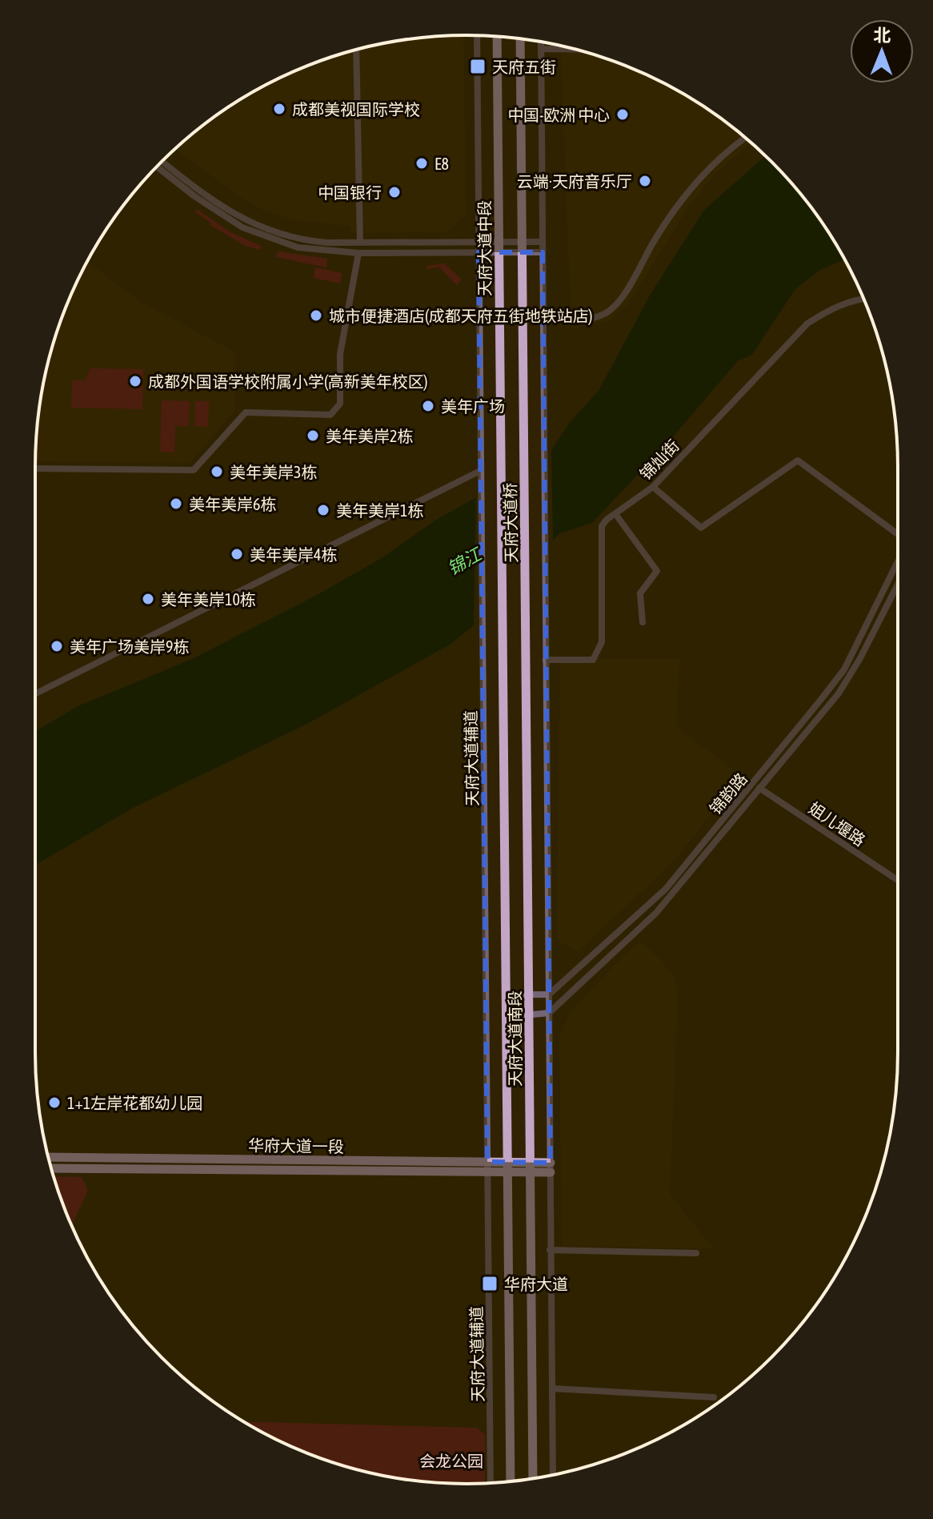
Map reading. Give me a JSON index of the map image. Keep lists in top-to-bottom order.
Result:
{
  "streets": {
    "main road": [
      "天府大道中段",
      "天府大道桥",
      "天府大道南段",
      "华府大道一段"
    ],
    "street": [
      "锦灿街",
      "天府大道辅道",
      "锦韵路",
      "姐儿堰路"
    ]
  },
  "crossings": [
    ["天府大道中段", "天府大道南段"],
    ["天府大道桥", "天府大道南段"],
    ["天府大道辅道", "华府大道一段"],
    ["锦韵路", "姐儿堰路"],
    ["天府大道南段", "华府大道一段"]
  ],
  "water": ["锦江"],
  "parks": ["会龙公园"],
  "places": {
    "transit": ["天府五街", "华府大道"],
    "other": [
      "成都美视国际学校",
      "中国-欧洲 中心",
      "E8",
      "云端·天府音乐厅",
      "中国银行",
      "城市便捷酒店(成都天府五街地铁站店)",
      "成都外国语学校附属小学(高新美年校区)",
      "美年广场",
      "美年美岸2栋",
      "美年美岸3栋",
      "美年美岸6栋",
      "美年美岸1栋",
      "美年美岸4栋",
      "美年美岸10栋",
      "美年广场美岸9栋",
      "1+1左岸花都幼儿园"
    ]
  },
  "north": "top"
}
